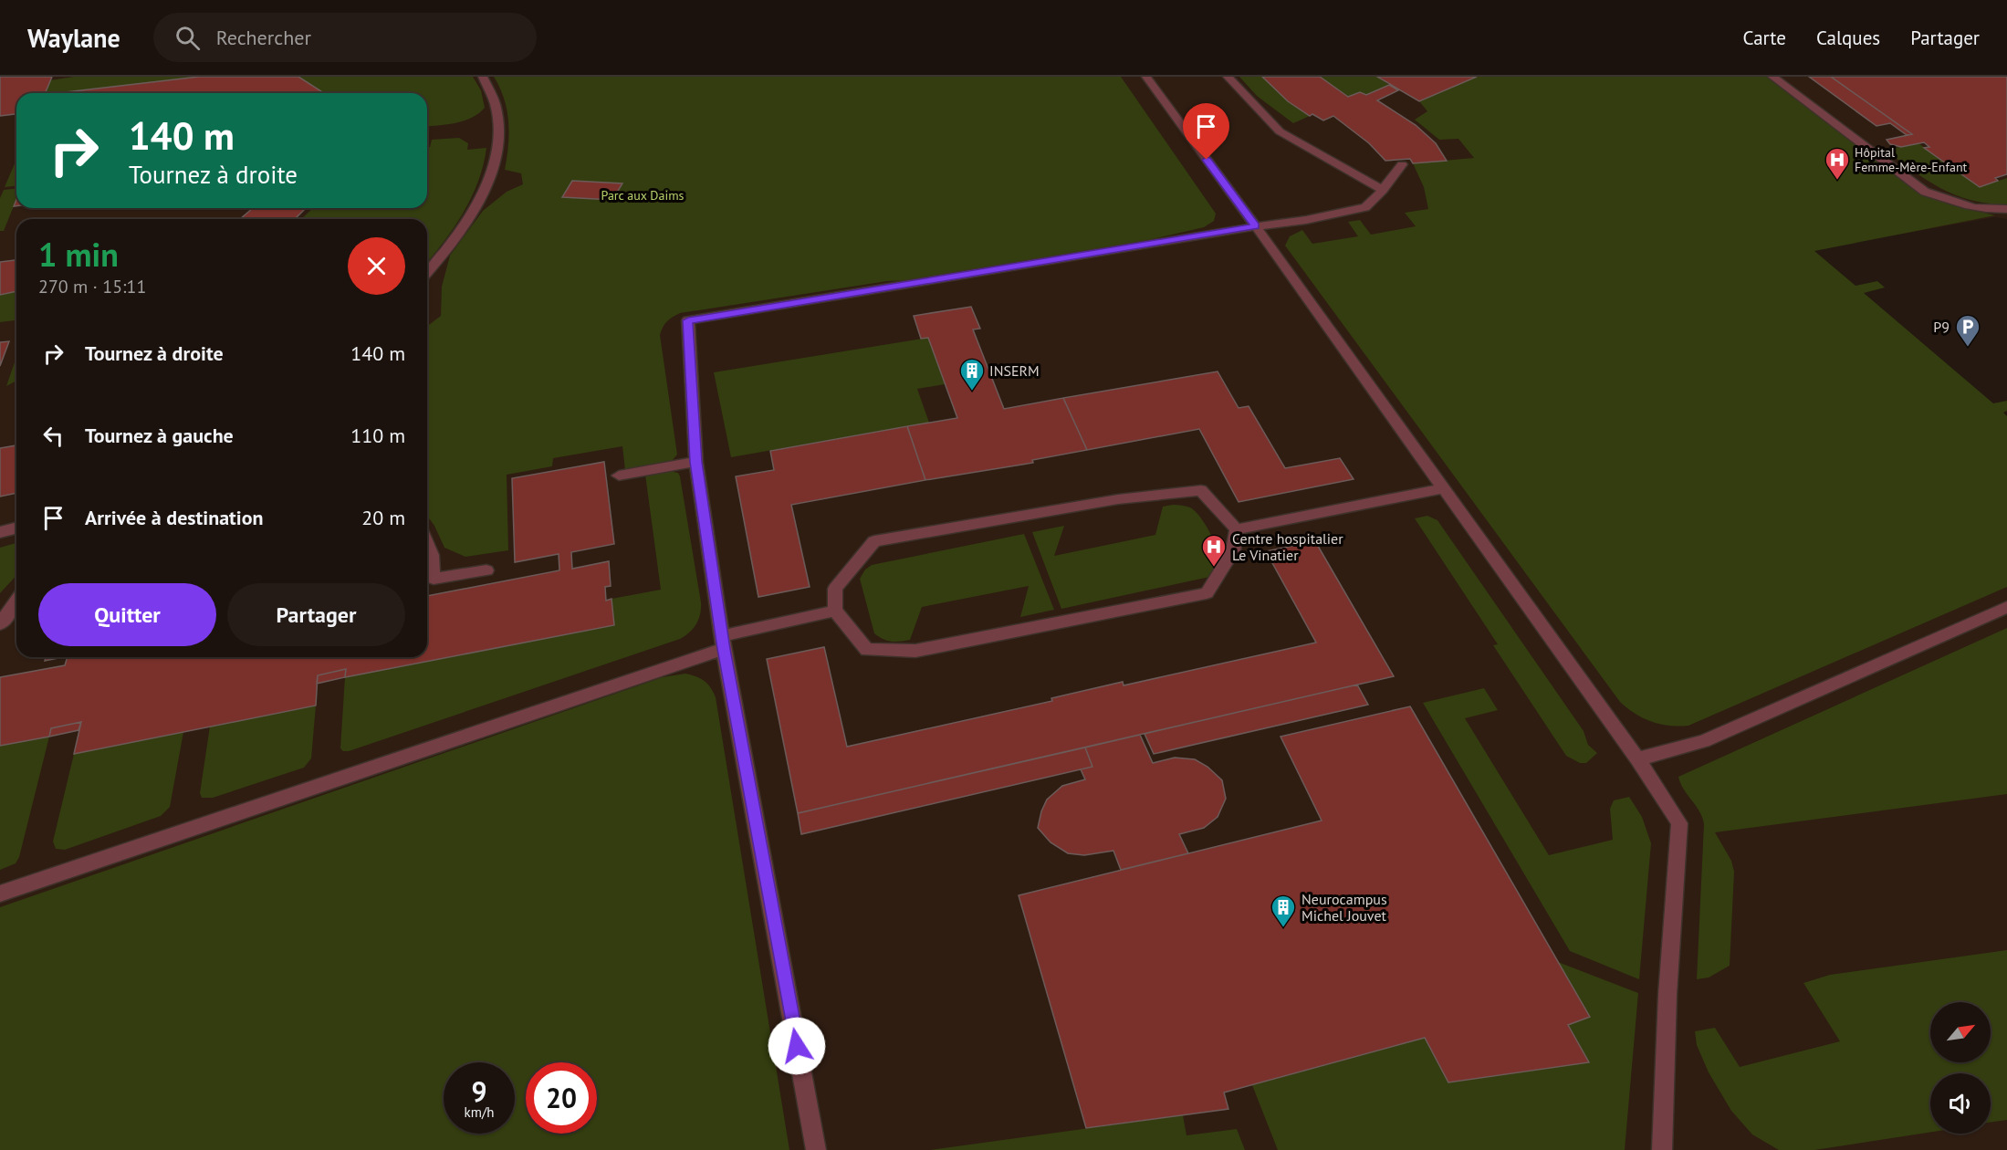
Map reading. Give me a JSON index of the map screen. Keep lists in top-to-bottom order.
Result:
{
  "parks": ["Parc aux Daims"],
  "places": {
    "hospital": ["Hôpital Femme-Mère-Enfant", "Centre hospitalier Le Vinatier"],
    "parking": ["P9"],
    "building": ["INSERM", "Neurocampus Michel Jouvet"]
  },
  "north": "top right",
  "page": {
    "header": "Waylane",
    "search": "Rechercher",
    "nav": ["Carte", "Calques", "Partager"],
    "turn": ["140 m", "Tournez à droite"],
    "heading": ["1 min", "270 m · 15:11"],
    "list": [
      {
        "name": "Tournez à droite",
        "value": "140 m"
      },
      {
        "name": "Tournez à gauche",
        "value": "110 m"
      },
      {
        "name": "Arrivée à destination",
        "value": "20 m"
      }
    ],
    "buttons": ["Quitter", "Partager"],
    "speed": "9 km/h",
    "limit": "20"
  }
}
